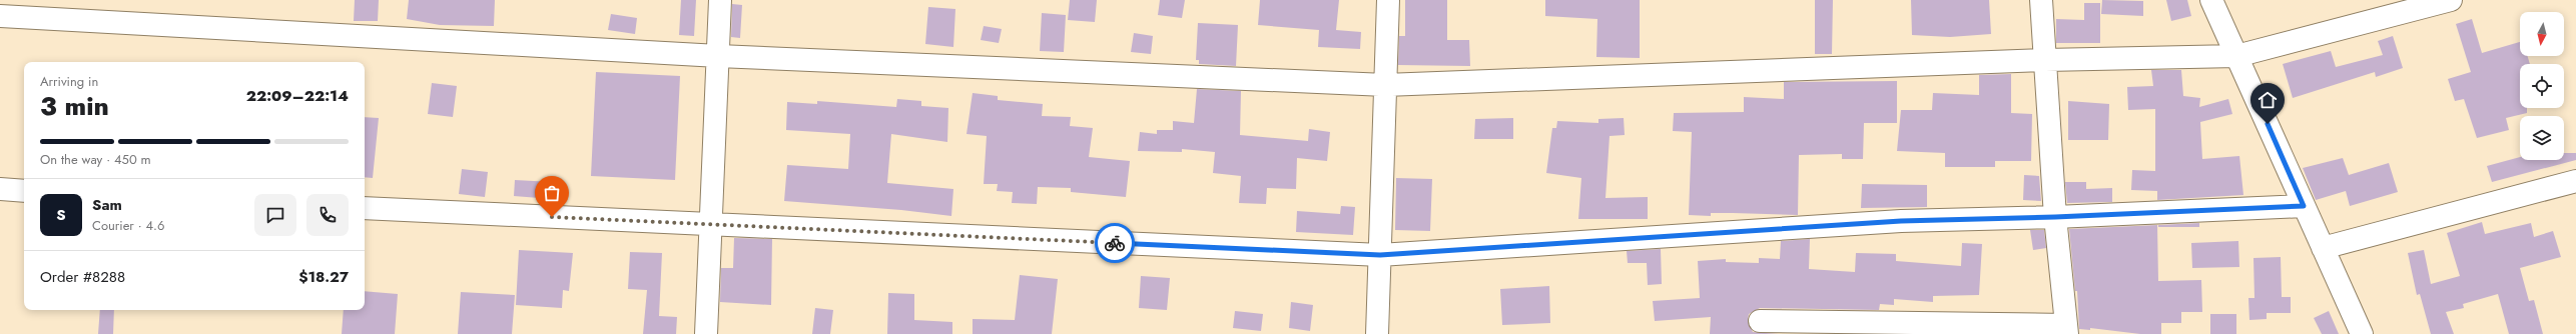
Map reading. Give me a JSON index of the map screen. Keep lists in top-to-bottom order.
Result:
{
  "north": "bottom",
  "page": {
    "heading": ["3 min", "Arriving in", "22:09–22:14"],
    "panel": [
      "Sam",
      "Courier · 4.6",
      "Order #8288",
      "$18.27"
    ],
    "bar": "On the way · 450 m",
    "round": "S"
  }
}
